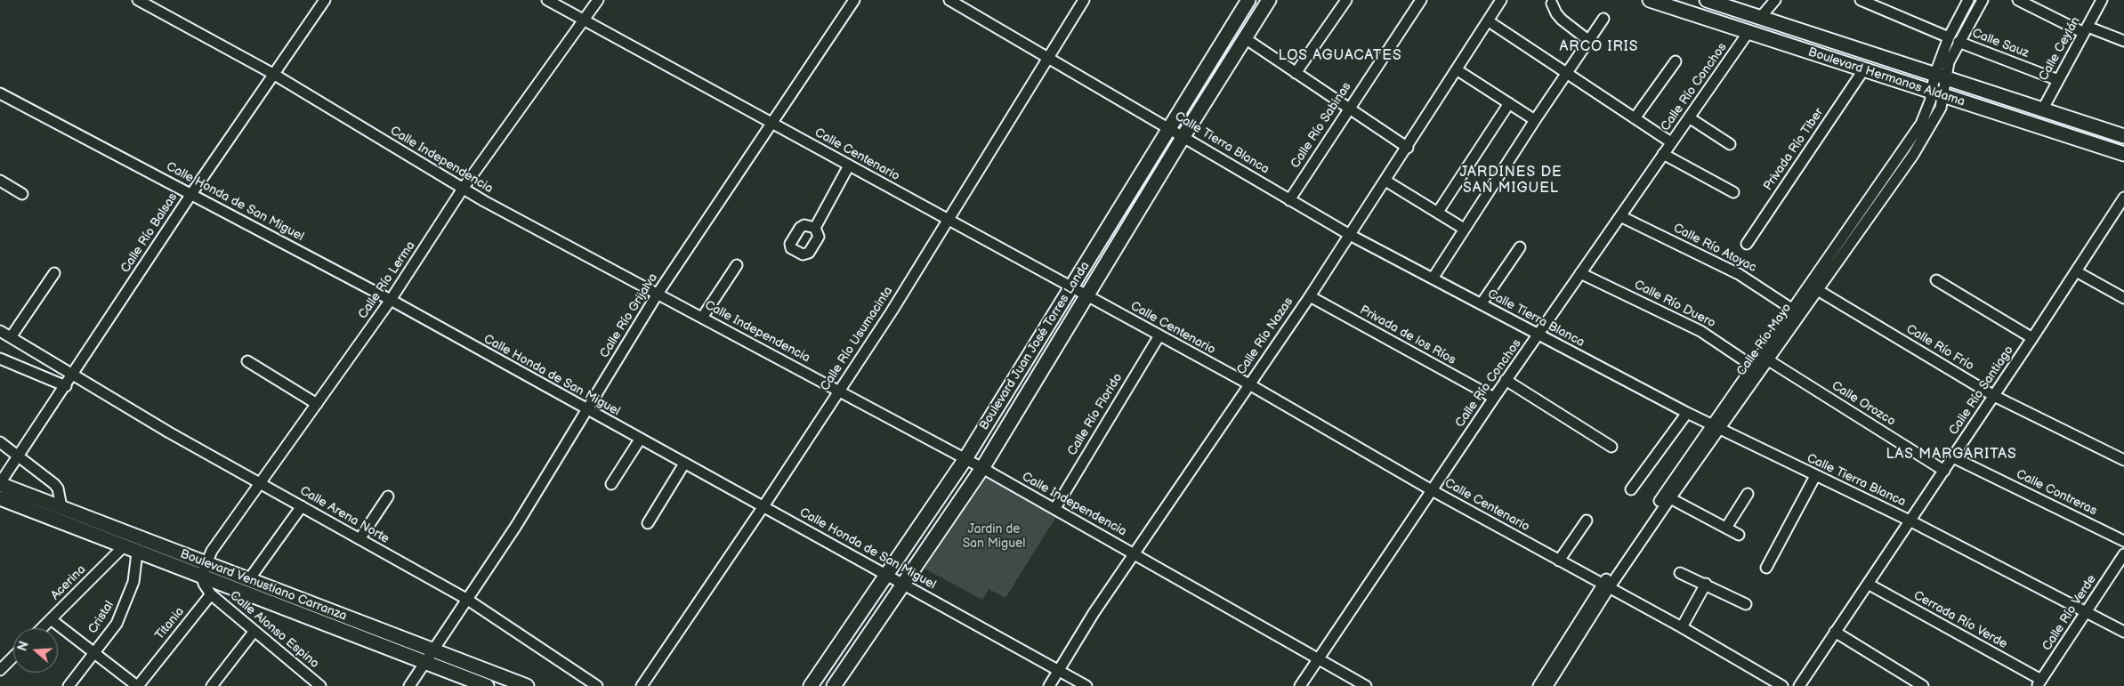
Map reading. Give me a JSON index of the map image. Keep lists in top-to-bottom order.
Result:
{
  "streets": {
    "main road": ["Boulevard Hermanos Aldama", "Boulevard Juan José Torres Landa", "Boulevard Venustiano Carranza"],
    "street": [
      "Calle Sauz",
      "Calle Ceylán",
      "Calle Río Conchos",
      "Calle Río Sabinas",
      "Calle Tierra Blanca",
      "Privada Río Tiber",
      "Calle Centenario",
      "Calle Independencia",
      "Calle Honda de San Miguel",
      "Calle Río Balsas",
      "Calle Río Atoyac",
      "Calle Río Lerma",
      "Calle Río Duero",
      "Calle Río Grijalva",
      "Privada de los Ríos",
      "Calle Río Nazas",
      "Calle Río Usumacinta",
      "Calle Río Mayo",
      "Calle Río Frío",
      "Calle Río Santiago",
      "Calle Orozco",
      "Calle Río Florido",
      "Calle Contreras",
      "Calle Arena Norte",
      "Acerina",
      "Calle Río Verde",
      "Cristal",
      "Cerrada Río Verde",
      "Titania",
      "Calle Alonso Espino"
    ]
  },
  "crossings": [
    ["Calle Sauz", "Calle Ceylán"],
    ["Calle Sauz", "Calle Río Mayo"],
    ["Calle Ceylán", "Boulevard Hermanos Aldama"],
    ["Boulevard Hermanos Aldama", "Calle Río Conchos"],
    ["Boulevard Hermanos Aldama", "Privada Río Tiber"],
    ["Boulevard Hermanos Aldama", "Calle Río Mayo"],
    ["Calle Río Conchos", "Calle Tierra Blanca"],
    ["Calle Río Conchos", "Calle Centenario"],
    ["Calle Río Conchos", "Calle Independencia"],
    ["Calle Río Conchos", "Calle Río Atoyac"],
    ["Calle Río Conchos", "Calle Río Duero"],
    ["Calle Río Conchos", "Privada de los Ríos"],
    ["Calle Río Sabinas", "Calle Tierra Blanca"],
    ["Calle Tierra Blanca", "Calle Río Nazas"],
    ["Calle Tierra Blanca", "Calle Río Usumacinta"],
    ["Calle Tierra Blanca", "Calle Río Mayo"],
    ["Calle Tierra Blanca", "Boulevard Juan José Torres Landa"],
    ["Calle Tierra Blanca", "Calle Río Santiago"],
    ["Calle Tierra Blanca", "Calle Río Verde"],
    ["Calle Centenario", "Calle Río Lerma"],
    ["Calle Centenario", "Calle Río Grijalva"],
    ["Calle Centenario", "Calle Río Nazas"],
    ["Calle Centenario", "Calle Río Usumacinta"],
    ["Calle Centenario", "Calle Río Mayo"],
    ["Calle Centenario", "Boulevard Juan José Torres Landa"],
    ["Calle Centenario", "Calle Río Florido"],
    ["Calle Independencia", "Calle Río Balsas"],
    ["Calle Independencia", "Calle Río Lerma"],
    ["Calle Independencia", "Calle Río Grijalva"],
    ["Calle Independencia", "Calle Río Nazas"],
    ["Calle Independencia", "Calle Río Usumacinta"],
    ["Calle Independencia", "Boulevard Juan José Torres Landa"],
    ["Calle Independencia", "Calle Río Florido"],
    ["Calle Honda de San Miguel", "Calle Río Balsas"],
    ["Calle Honda de San Miguel", "Calle Río Lerma"],
    ["Calle Honda de San Miguel", "Calle Río Grijalva"],
    ["Calle Honda de San Miguel", "Calle Río Nazas"],
    ["Calle Honda de San Miguel", "Calle Río Usumacinta"],
    ["Calle Honda de San Miguel", "Boulevard Juan José Torres Landa"],
    ["Calle Río Balsas", "Calle Arena Norte"],
    ["Calle Río Balsas", "Boulevard Venustiano Carranza"],
    ["Calle Río Atoyac", "Calle Río Mayo"],
    ["Calle Río Lerma", "Calle Arena Norte"],
    ["Calle Río Lerma", "Boulevard Venustiano Carranza"],
    ["Calle Río Duero", "Calle Río Mayo"],
    ["Calle Río Grijalva", "Calle Arena Norte"],
    ["Calle Río Grijalva", "Boulevard Venustiano Carranza"],
    ["Privada de los Ríos", "Calle Río Nazas"],
    ["Calle Río Mayo", "Calle Río Frío"],
    ["Calle Río Mayo", "Calle Orozco"],
    ["Calle Río Frío", "Calle Río Santiago"],
    ["Calle Río Santiago", "Calle Orozco"],
    ["Calle Río Santiago", "Calle Contreras"],
    ["Calle Río Santiago", "Cerrada Río Verde"],
    ["Acerina", "Boulevard Venustiano Carranza"],
    ["Boulevard Venustiano Carranza", "Cristal"],
    ["Calle Río Verde", "Cerrada Río Verde"],
    ["Titania", "Calle Alonso Espino"]
  ],
  "districts": [
    "ARCO IRIS",
    "LOS AGUACATES",
    "JARDINES DE SAN MIGUEL",
    "LAS MARGARITAS"
  ],
  "parks": ["Jardin de San Miguel"],
  "north": "left"
}
